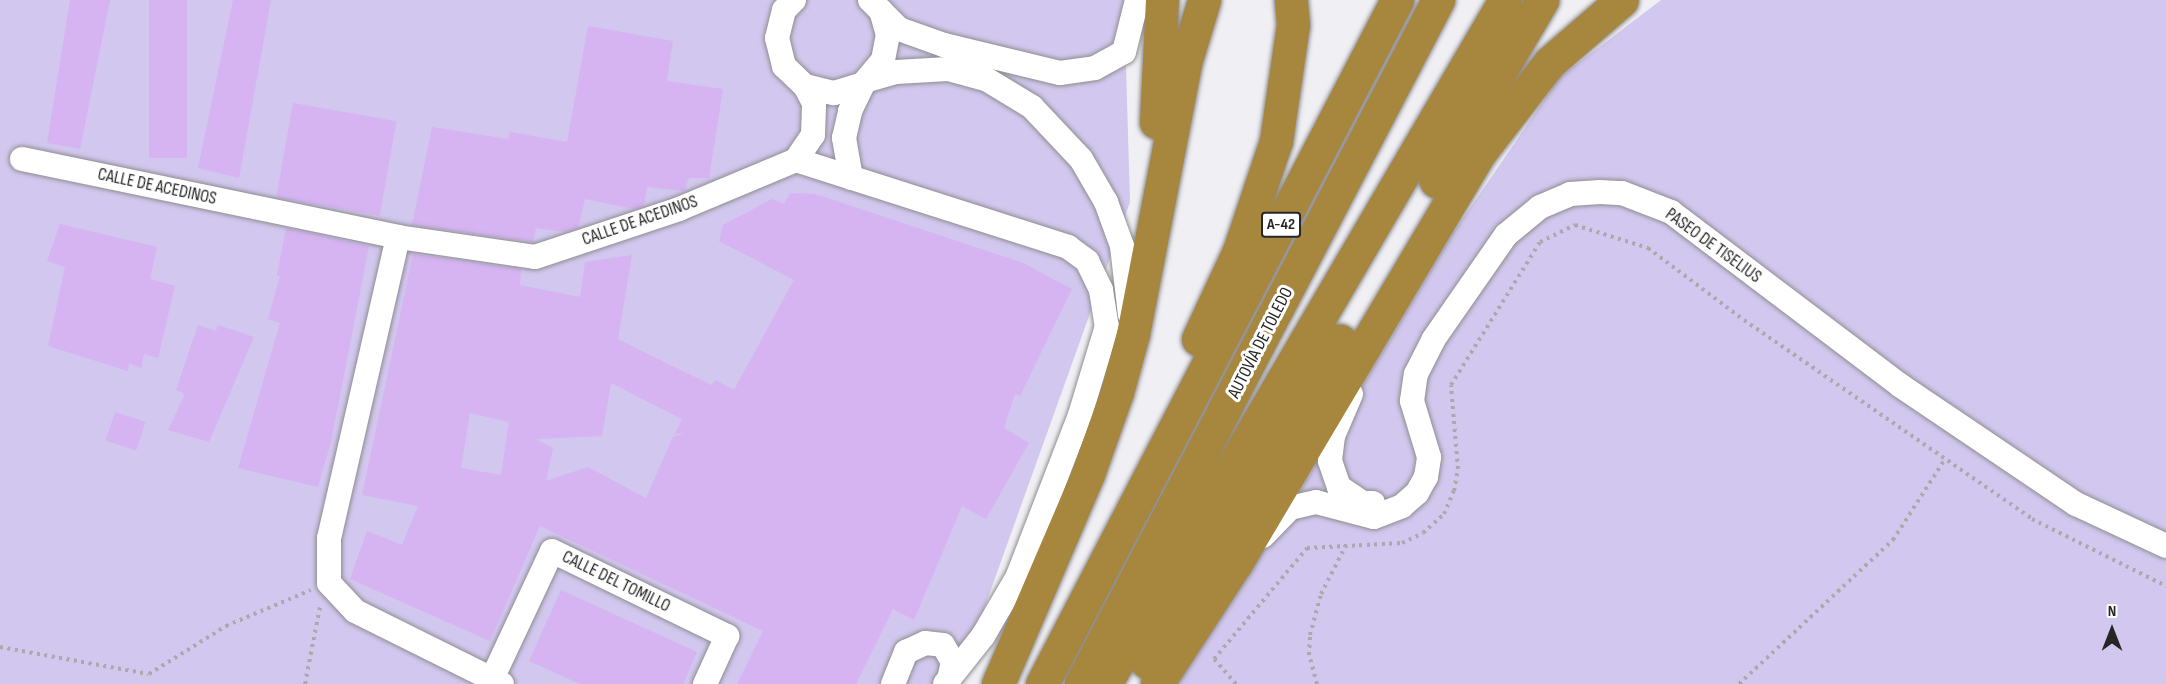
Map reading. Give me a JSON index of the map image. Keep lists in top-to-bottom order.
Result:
{
  "streets": {
    "highway": ["A-42", "AUTOVÍA DE TOLEDO"],
    "street": ["CALLE DE ACEDINOS", "PASEO DE TISELIUS", "CALLE DEL TOMILLO"]
  },
  "north": "top"
}
